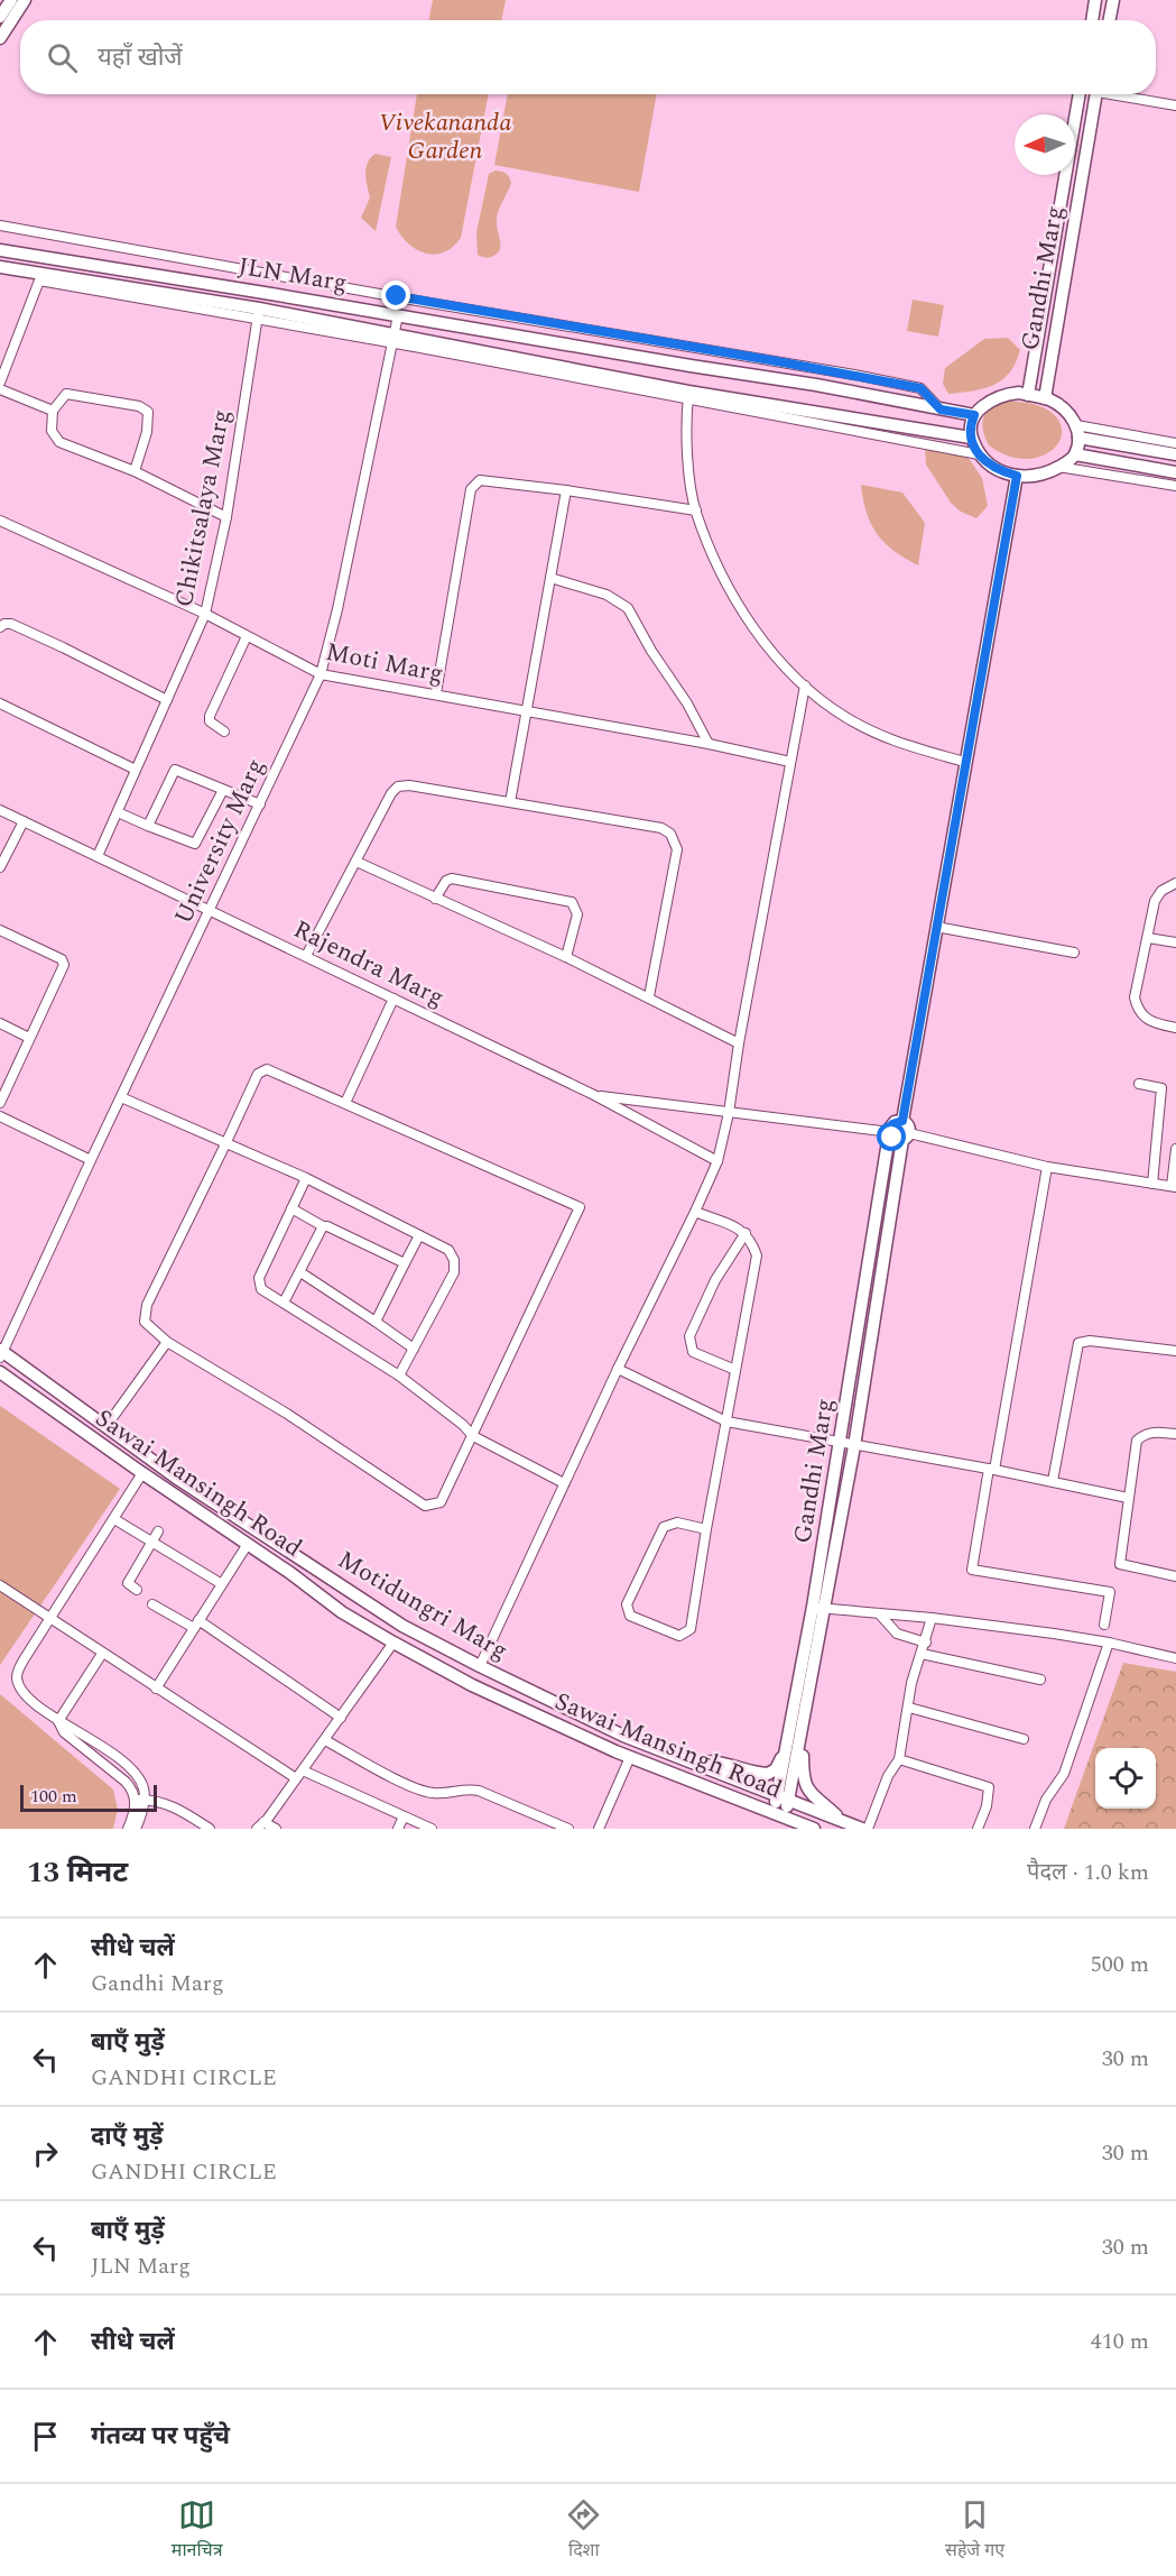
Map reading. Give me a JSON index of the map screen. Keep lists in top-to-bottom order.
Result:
{
  "streets": {
    "main road": [
      "JLN Marg",
      "Gandhi Marg",
      "Sawai Mansingh Road",
      "Motidungri Marg"
    ],
    "street": [
      "Chikitsalaya Marg",
      "Moti Marg",
      "University Marg",
      "Rajendra Marg"
    ]
  },
  "crossings": [
    ["JLN Marg", "Gandhi Marg"],
    ["JLN Marg", "Chikitsalaya Marg"],
    ["JLN Marg", "University Marg"],
    ["Gandhi Marg", "Motidungri Marg"],
    ["Chikitsalaya Marg", "Moti Marg"],
    ["Chikitsalaya Marg", "Rajendra Marg"],
    ["Moti Marg", "University Marg"],
    ["University Marg", "Rajendra Marg"],
    ["University Marg", "Motidungri Marg"]
  ],
  "parks": ["Vivekananda Garden"],
  "scale_bar": "100 m",
  "north": "left",
  "page": {
    "search": "यहाँ खोजें",
    "scale": "100 m",
    "heading": ["13 मिनट", "पैदल · 1.0 km"],
    "list": [
      ["सीधे चलें", "Gandhi Marg", "500 m"],
      ["बाएँ मुड़ें", "GANDHI CIRCLE", "30 m"],
      ["दाएँ मुड़ें", "GANDHI CIRCLE", "30 m"],
      ["बाएँ मुड़ें", "JLN Marg", "30 m"],
      ["सीधे चलें", "410 m"],
      "गंतव्य पर पहुँचे"
    ],
    "nav": ["मानचित्र", "दिशा", "सहेजे गए"]
  }
}
